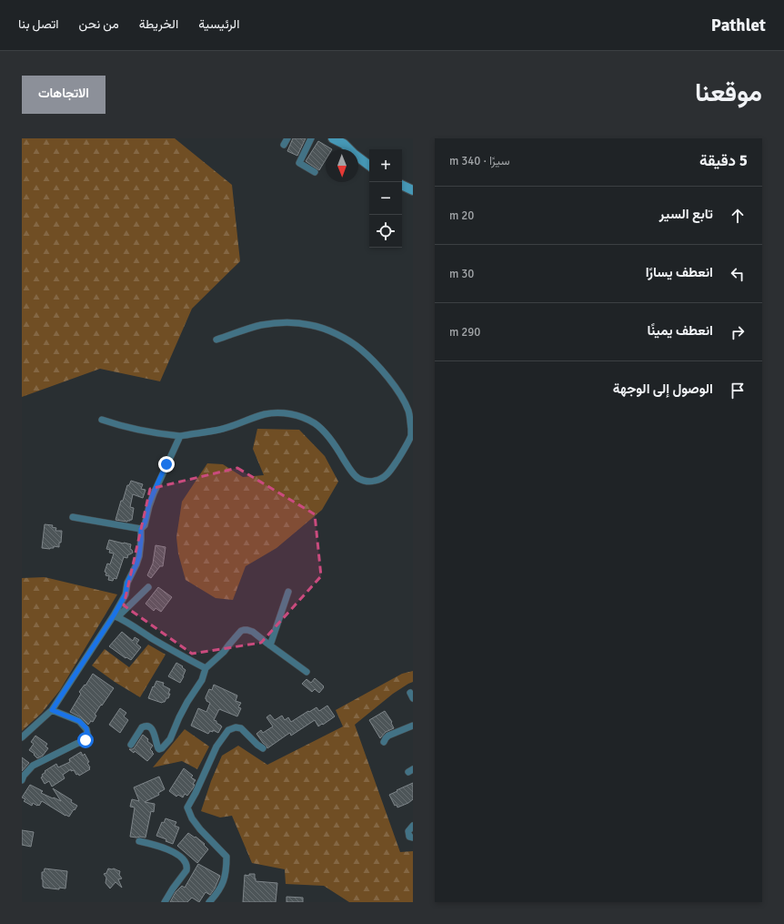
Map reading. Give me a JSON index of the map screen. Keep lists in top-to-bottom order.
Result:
{
  "north": "bottom",
  "page": {
    "header": "Pathlet",
    "nav": [
      "الرئيسية",
      "الخريطة",
      "من نحن",
      "اتصل بنا"
    ],
    "title": "موقعنا",
    "buttons": "الاتجاهات",
    "heading": ["5 دقيقة", "سيرًا · 340 m"],
    "map_buttons": ["+", "−"],
    "list": [
      ["تابع السير", "20 m"],
      ["انعطف يسارًا", "30 m"],
      ["انعطف يمينًا", "290 m"],
      "الوصول إلى الوجهة"
    ]
  }
}
